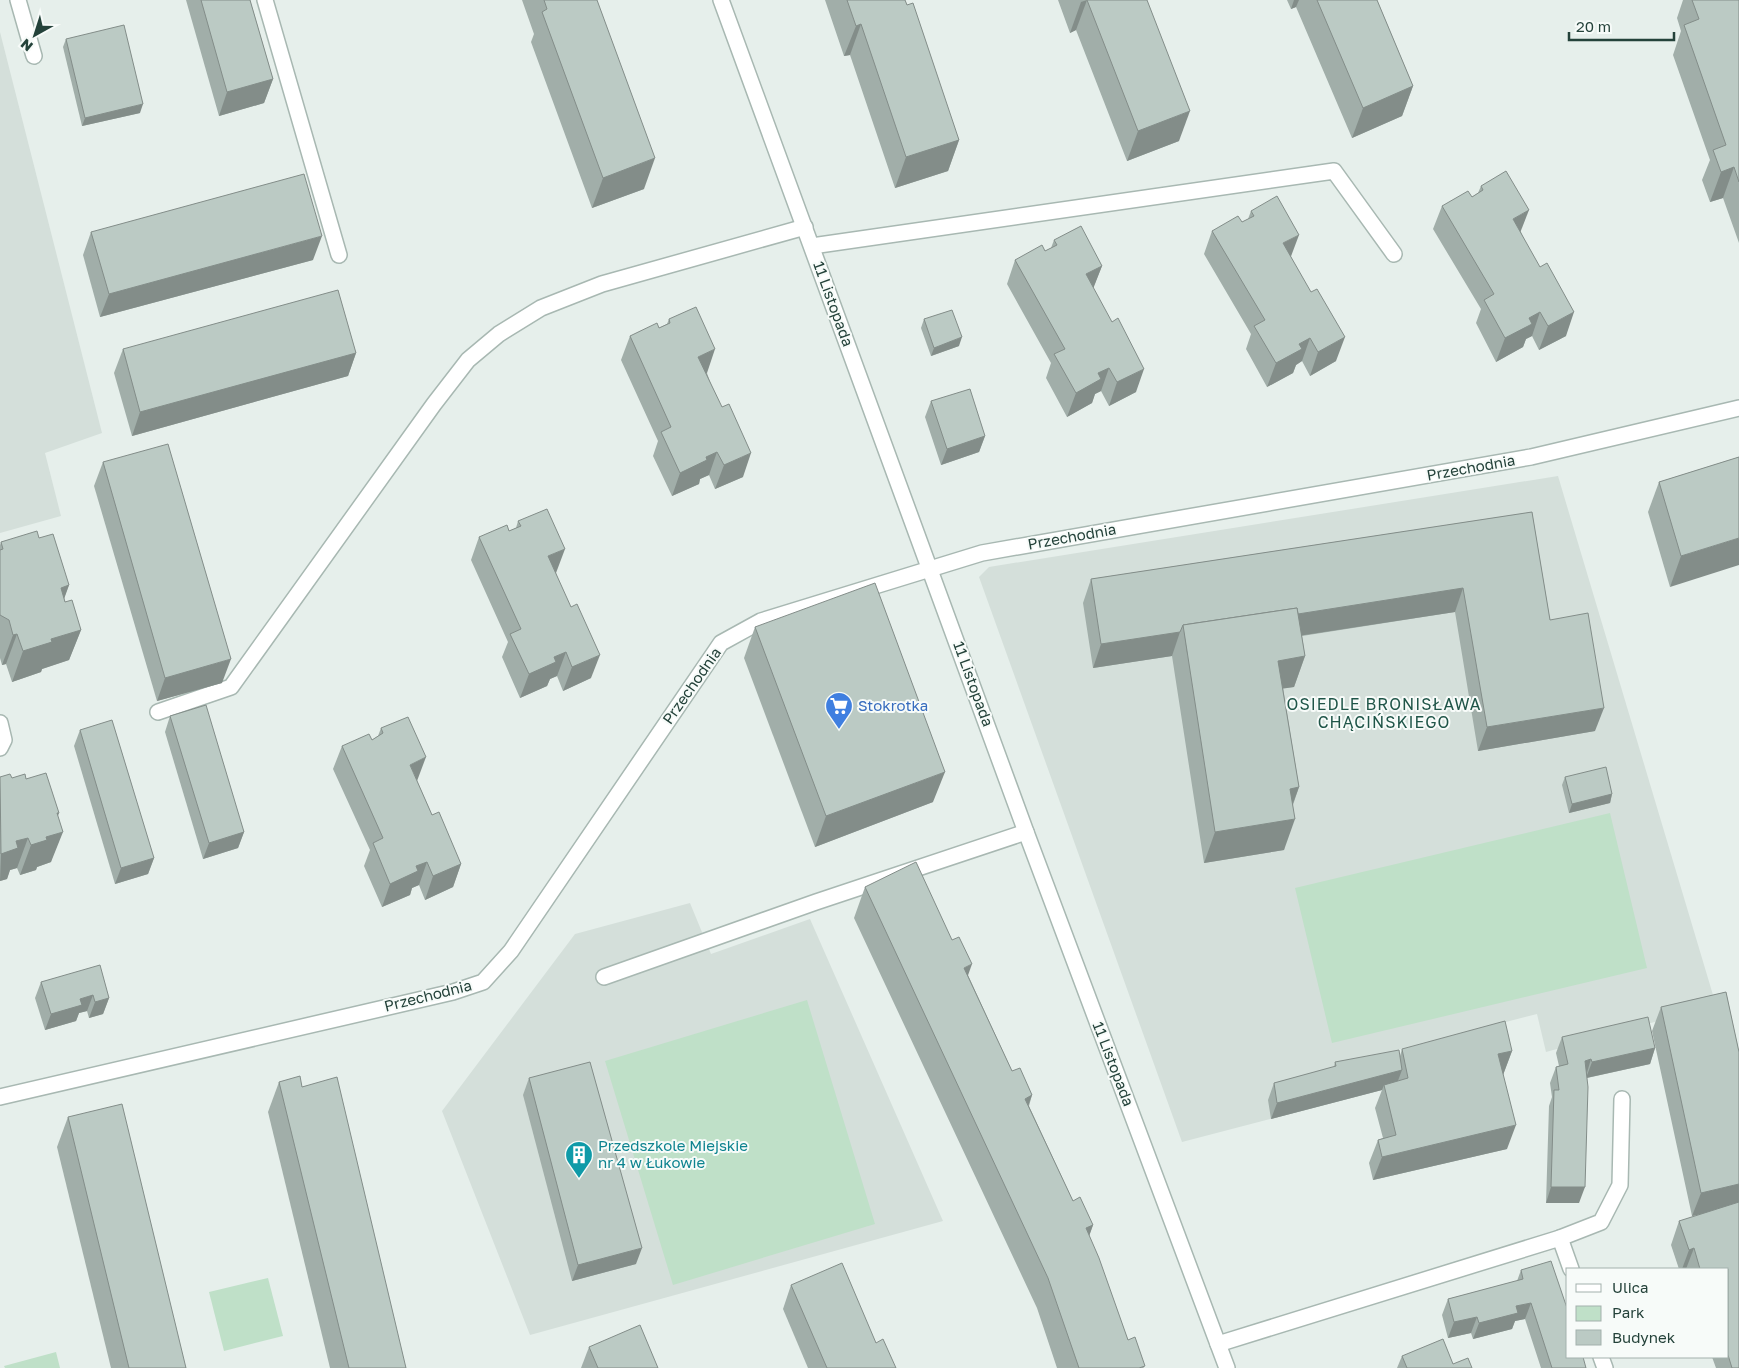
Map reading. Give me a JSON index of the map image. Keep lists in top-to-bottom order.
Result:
{
  "streets": {
    "street": ["11 Listopada", "Przechodnia"]
  },
  "crossings": [
    ["11 Listopada", "Przechodnia"]
  ],
  "districts": ["OSIEDLE BRONISŁAWA CHĄCIŃSKIEGO"],
  "places": {
    "supermarket": ["Stokrotka"],
    "building": ["Przedszkole Miejskie nr 4 w Łukowie"]
  },
  "legend": ["Ulica", "Park", "Budynek"],
  "scale_bar": "20 m",
  "north": "bottom left"
}
